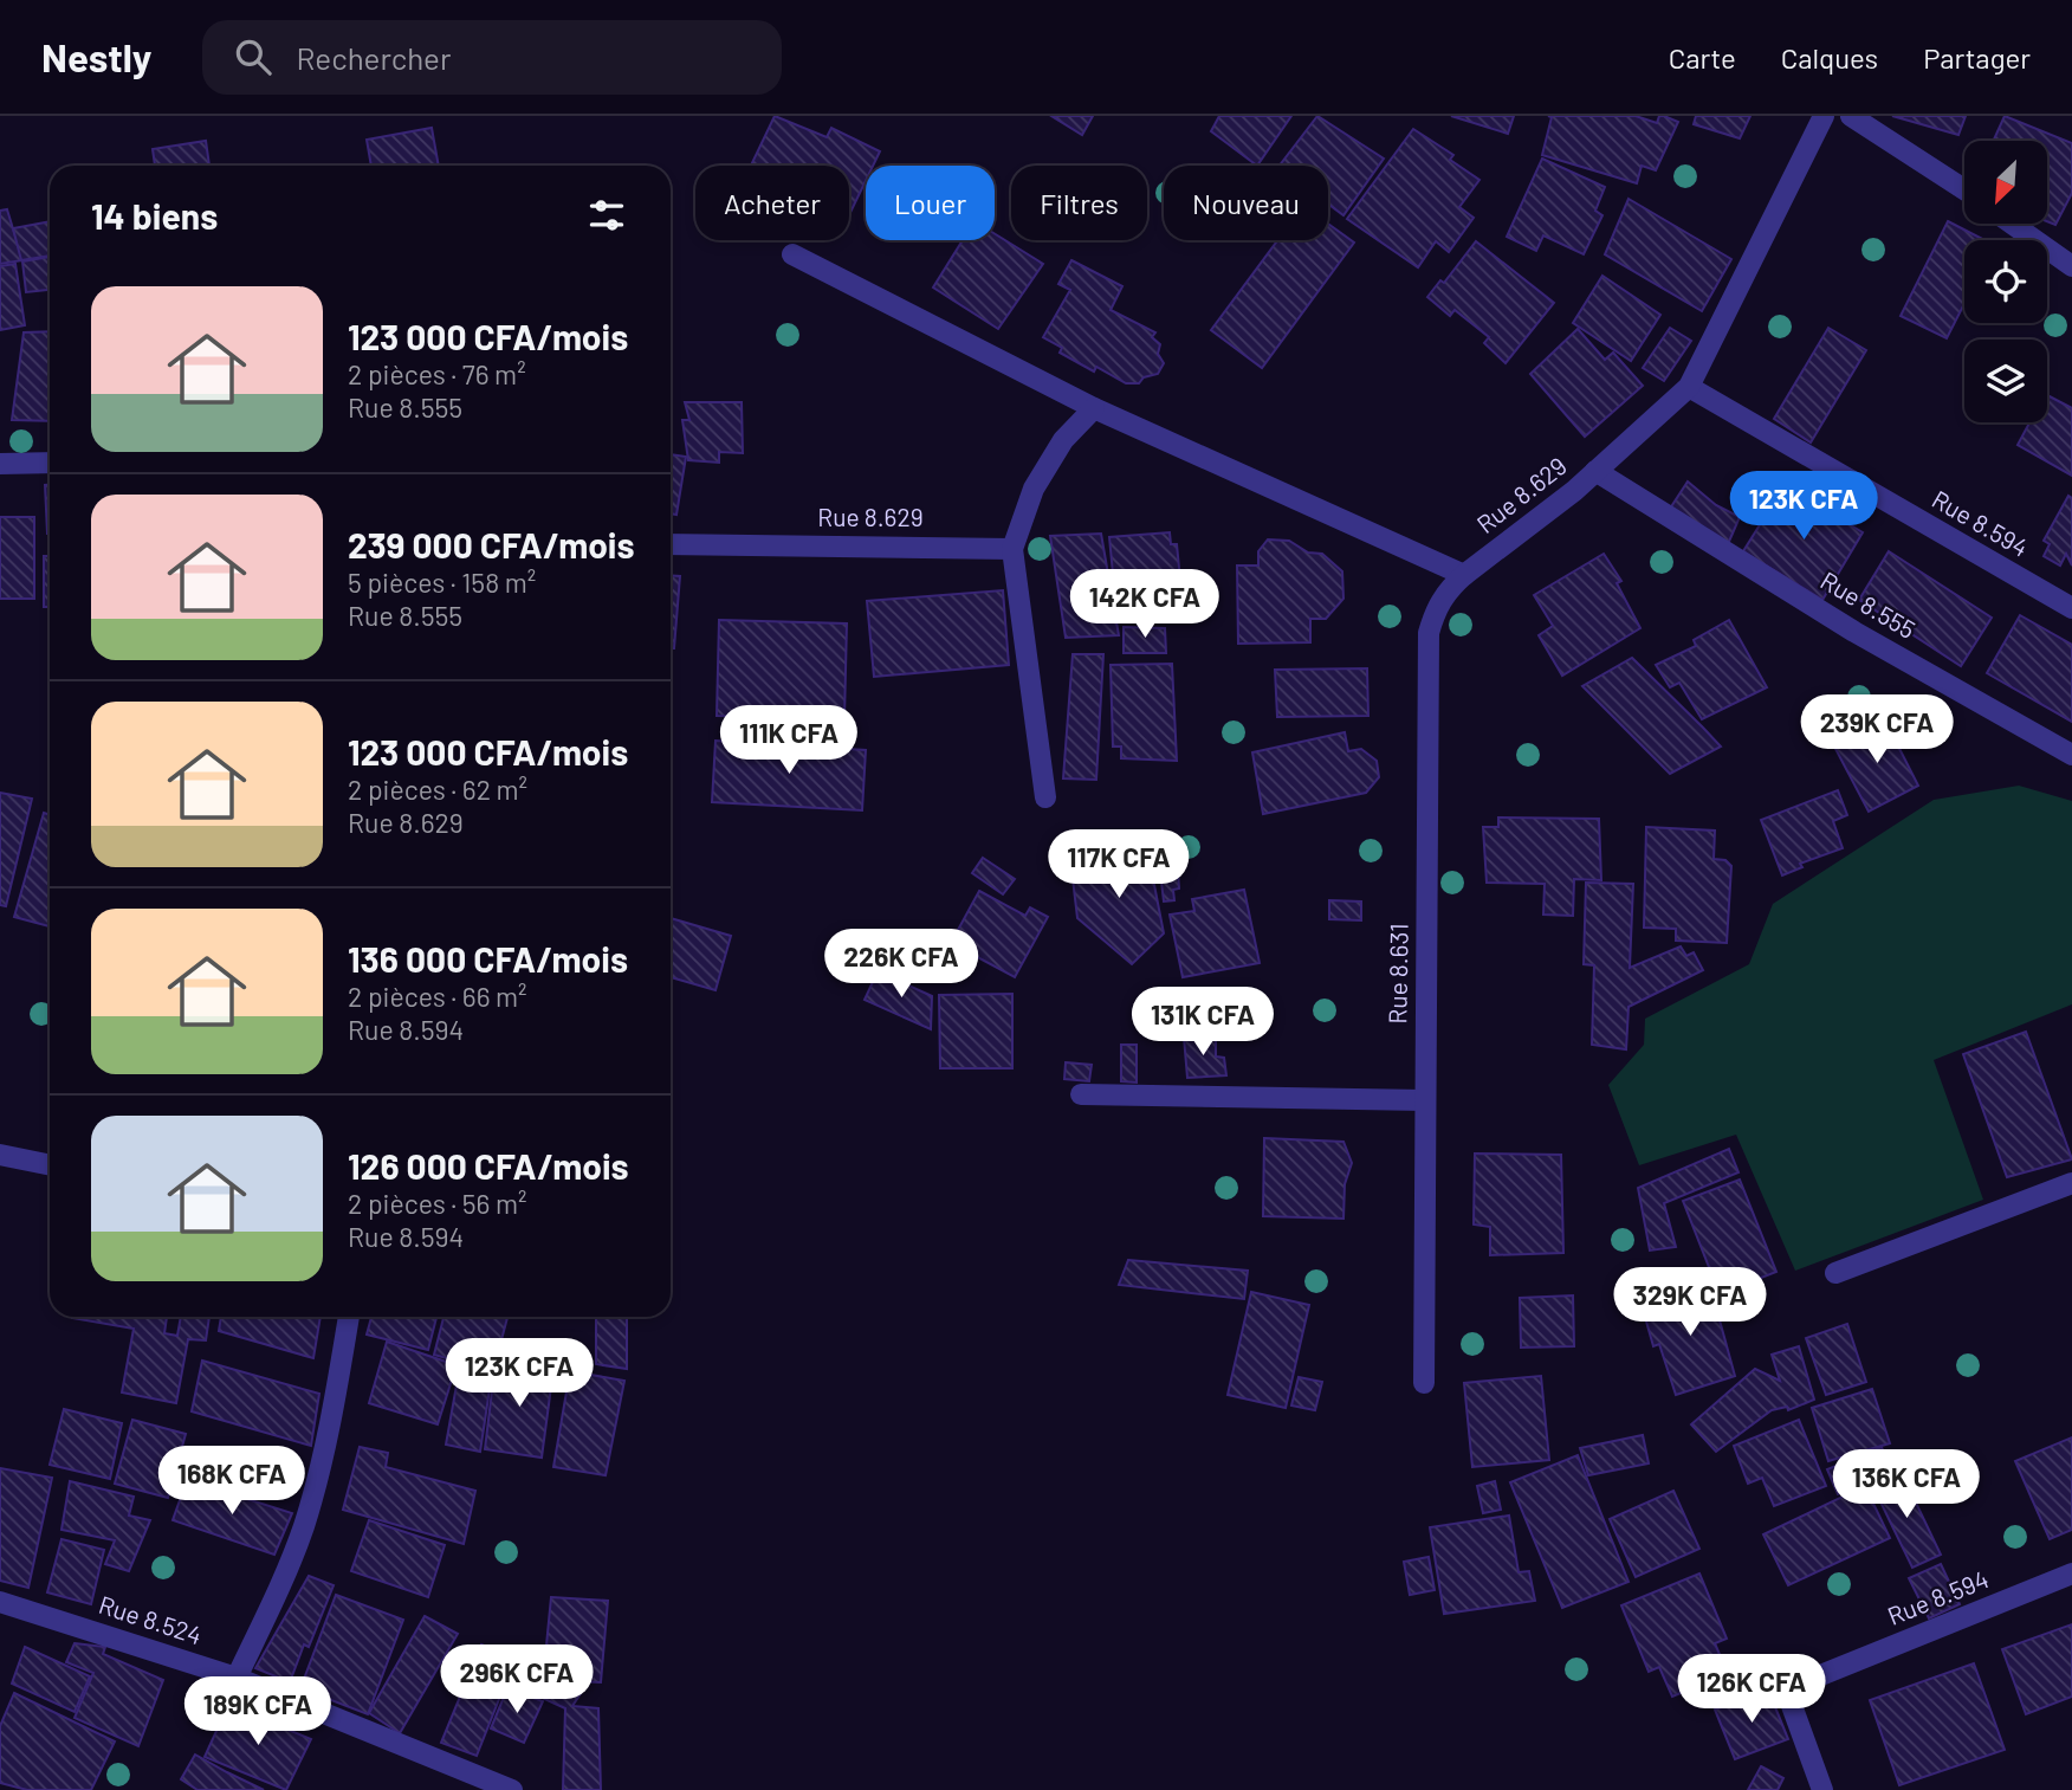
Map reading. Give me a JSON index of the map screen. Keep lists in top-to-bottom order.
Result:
{
  "streets": {
    "street": [
      "Rue 8.629",
      "Rue 8.594",
      "Rue 8.555",
      "Rue 8.631",
      "Rue 8.524"
    ]
  },
  "crossings": [
    ["Rue 8.629", "Rue 8.594"],
    ["Rue 8.629", "Rue 8.555"],
    ["Rue 8.629", "Rue 8.631"]
  ],
  "north": "bottom left",
  "page": {
    "header": "Nestly",
    "search": "Rechercher",
    "nav": ["Carte", "Calques", "Partager"],
    "chip": [
      "Acheter",
      "Louer",
      "Filtres",
      "Nouveau"
    ],
    "heading": "14 biens",
    "list": [
      {
        "name": "123 000 CFA/mois",
        "note": "2 pièces · 76 m² · Rue 8.555"
      },
      {
        "name": "239 000 CFA/mois",
        "note": "5 pièces · 158 m² · Rue 8.555"
      },
      {
        "name": "123 000 CFA/mois",
        "note": "2 pièces · 62 m² · Rue 8.629"
      },
      {
        "name": "136 000 CFA/mois",
        "note": "2 pièces · 66 m² · Rue 8.594"
      },
      {
        "name": "126 000 CFA/mois",
        "note": "2 pièces · 56 m² · Rue 8.594"
      }
    ],
    "price": [
      "123K CFA",
      "142K CFA",
      "239K CFA",
      "111K CFA",
      "117K CFA",
      "226K CFA",
      "131K CFA",
      "329K CFA",
      "123K CFA",
      "168K CFA",
      "136K CFA",
      "296K CFA",
      "126K CFA",
      "189K CFA"
    ]
  }
}
